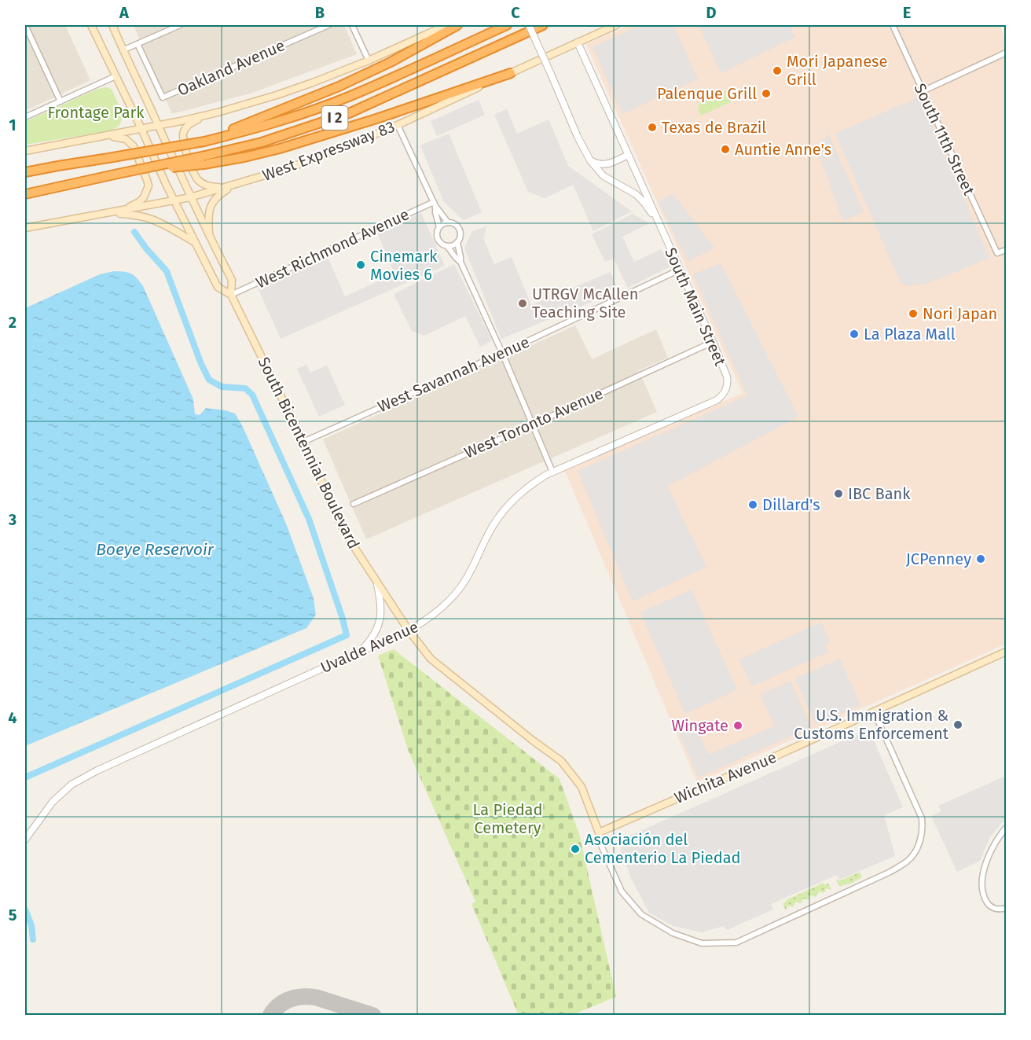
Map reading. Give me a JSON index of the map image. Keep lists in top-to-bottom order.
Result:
{
  "streets": {
    "highway": ["I 2"],
    "main road": ["West Expressway 83", "South Bicentennial Boulevard", "Wichita Avenue"],
    "street": [
      "Oakland Avenue",
      "South 11th Street",
      "West Richmond Avenue",
      "South Main Street",
      "West Savannah Avenue",
      "West Toronto Avenue",
      "Uvalde Avenue"
    ]
  },
  "crossings": [
    ["West Expressway 83", "South Main Street"],
    ["West Expressway 83", "South Bicentennial Boulevard"],
    ["West Richmond Avenue", "South Bicentennial Boulevard"],
    ["South Main Street", "West Savannah Avenue"],
    ["South Main Street", "West Toronto Avenue"],
    ["South Main Street", "Uvalde Avenue"],
    ["West Savannah Avenue", "South Bicentennial Boulevard"],
    ["South Bicentennial Boulevard", "Uvalde Avenue"],
    ["South Bicentennial Boulevard", "Wichita Avenue"]
  ],
  "water": ["Boeye Reservoir"],
  "parks": ["Frontage Park", "La Piedad Cemetery"],
  "places": [
    "Mori Japanese Grill",
    "Palenque Grill",
    "Texas de Brazil",
    "Auntie Anne's",
    "Cinemark Movies 6",
    "UTRGV McAllen Teaching Site",
    "Nori Japan",
    "La Plaza Mall",
    "IBC Bank",
    "Dillard's",
    "JCPenney",
    "U.S. Immigration & Customs Enforcement",
    "Wingate",
    "Asociación del Cementerio La Piedad"
  ],
  "grid": {
    "columns": [
      "A",
      "B",
      "C",
      "D",
      "E"
    ],
    "rows": [
      "1",
      "2",
      "3",
      "4",
      "5"
    ]
  }
}
